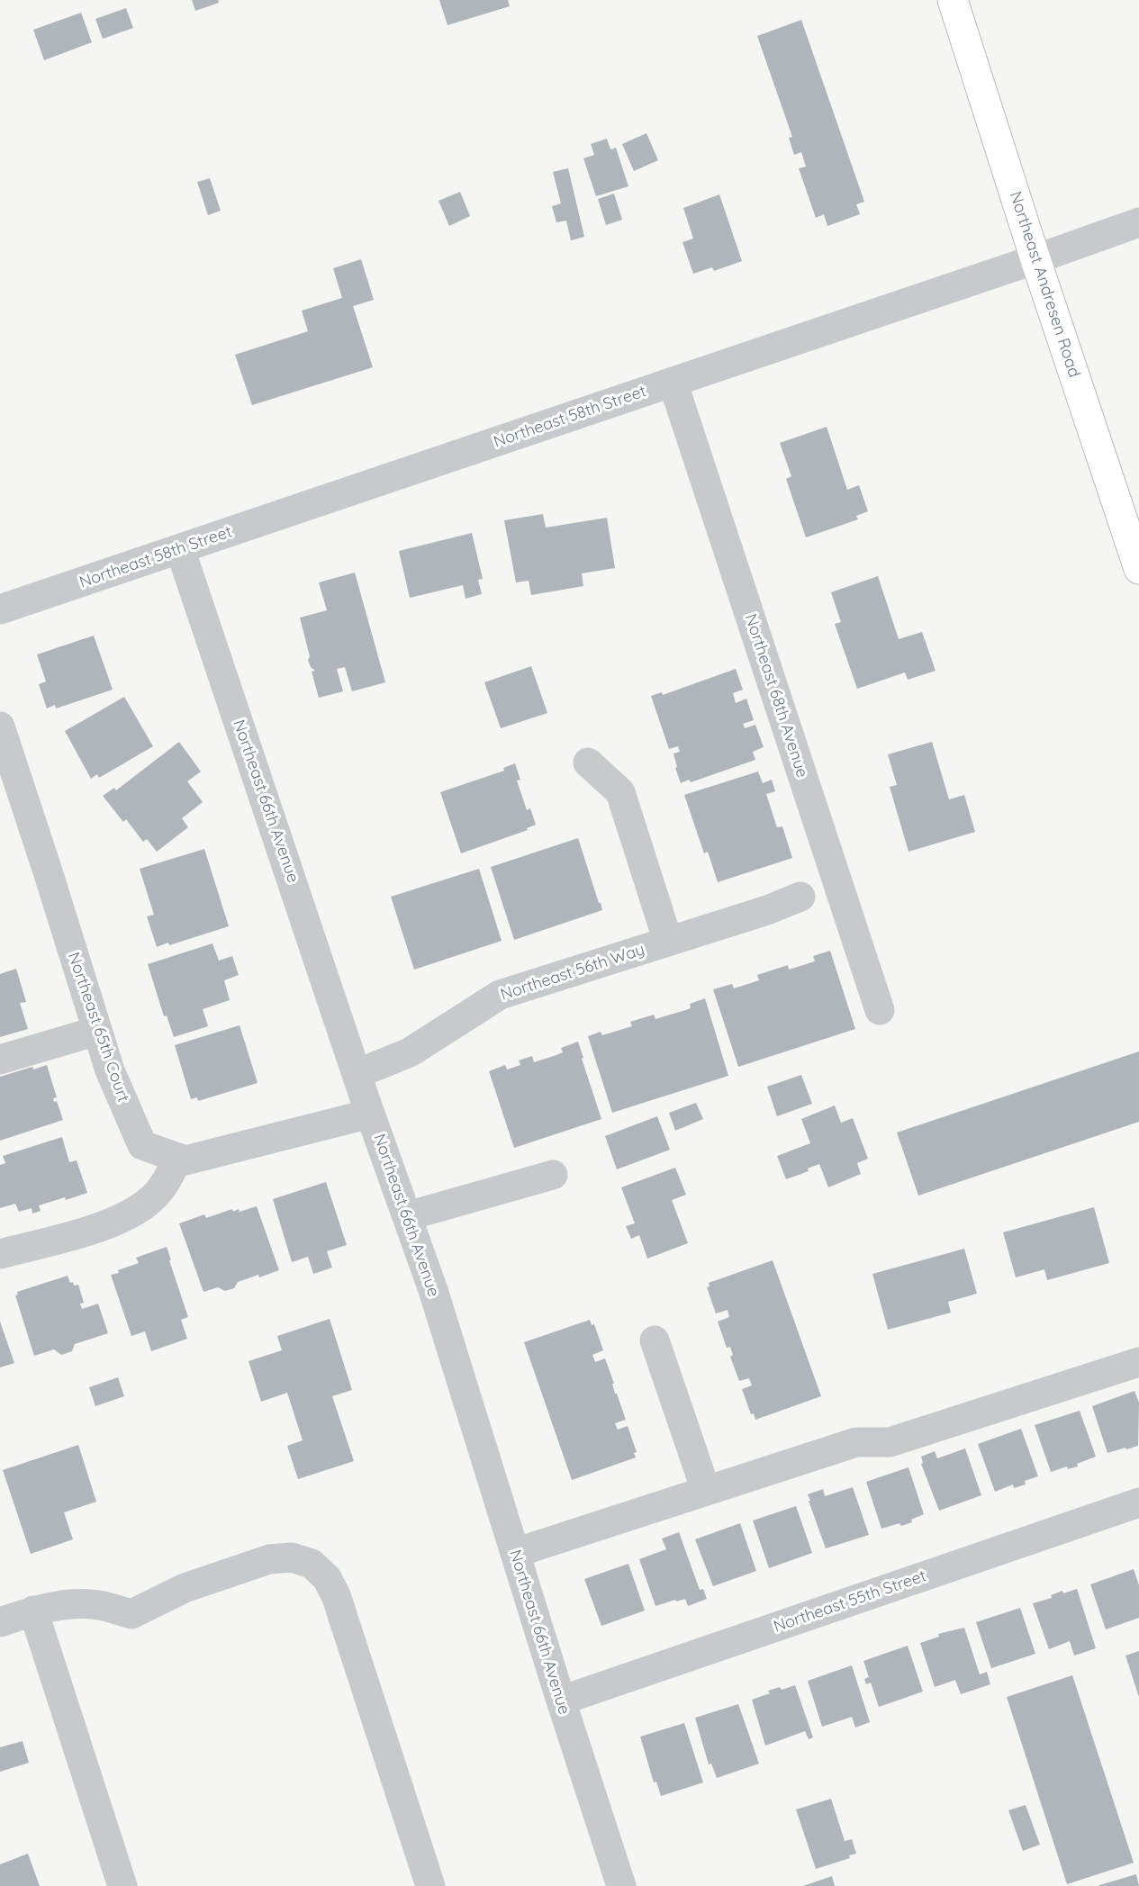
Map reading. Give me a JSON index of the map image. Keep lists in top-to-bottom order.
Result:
{
  "streets": {
    "main road": ["Northeast Andresen Road"],
    "street": [
      "Northeast 58th Street",
      "Northeast 68th Avenue",
      "Northeast 66th Avenue",
      "Northeast 56th Way",
      "Northeast 65th Court",
      "Northeast 55th Street"
    ]
  },
  "crossings": [
    ["Northeast Andresen Road", "Northeast 58th Street"],
    ["Northeast 58th Street", "Northeast 68th Avenue"],
    ["Northeast 58th Street", "Northeast 66th Avenue"],
    ["Northeast 66th Avenue", "Northeast 56th Way"],
    ["Northeast 66th Avenue", "Northeast 55th Street"]
  ]
}
